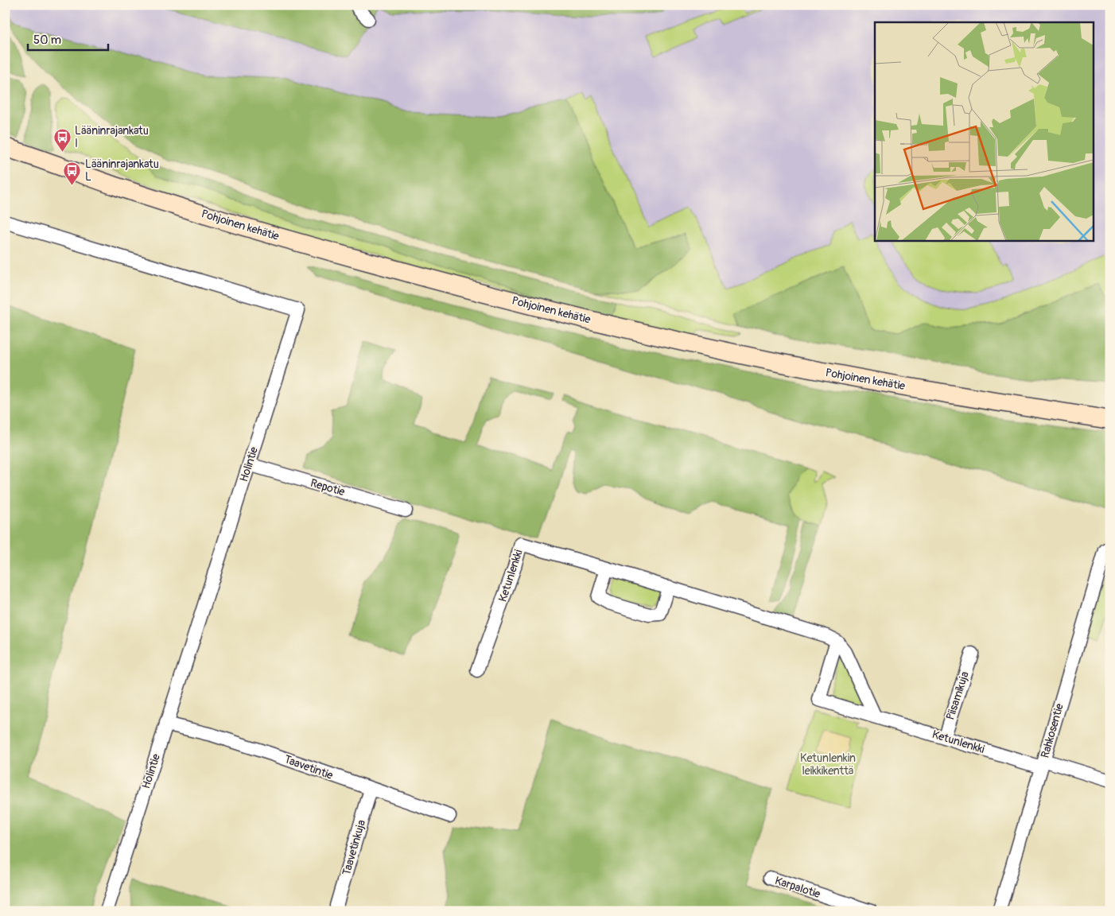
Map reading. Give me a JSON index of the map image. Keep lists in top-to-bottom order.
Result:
{
  "streets": {
    "main road": ["Pohjoinen kehätie"],
    "street": [
      "Holintie",
      "Repotie",
      "Ketunlenkki",
      "Piisamikuja",
      "Rahkosentie",
      "Taavetintie",
      "Taavetinkuja",
      "Karpalotie"
    ]
  },
  "crossings": [
    ["Holintie", "Repotie"],
    ["Holintie", "Taavetintie"],
    ["Ketunlenkki", "Piisamikuja"],
    ["Ketunlenkki", "Rahkosentie"],
    ["Taavetintie", "Taavetinkuja"]
  ],
  "parks": ["Ketunlenkin leikkikenttä"],
  "places": {
    "bus stop": ["Lääninrajankatu I", "Lääninrajankatu L"]
  },
  "scale_bar": "50 m"
}
